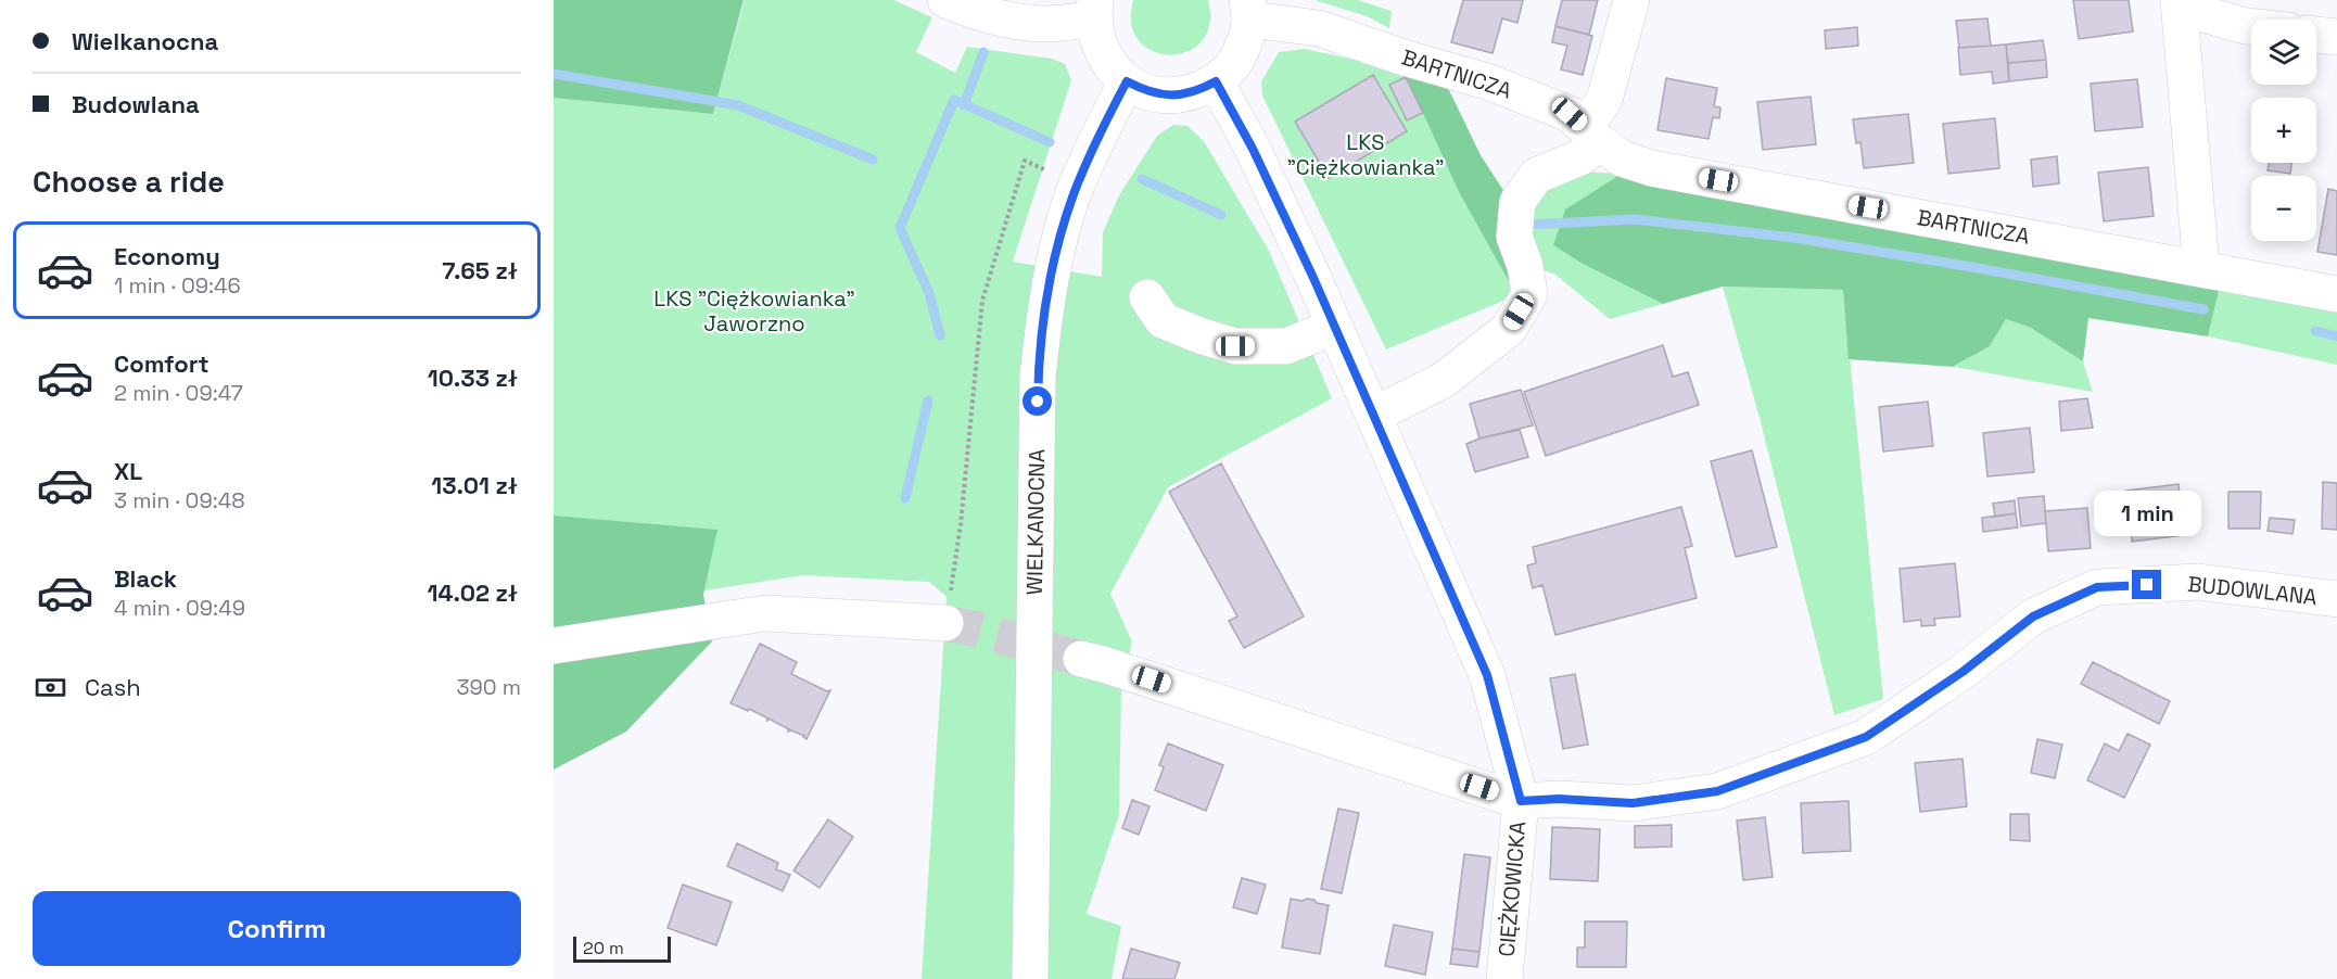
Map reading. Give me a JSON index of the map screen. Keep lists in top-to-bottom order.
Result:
{
  "streets": {
    "street": [
      "BARTNICZA",
      "WIELKANOCNA",
      "BUDOWLANA",
      "CIĘŻKOWICKA"
    ]
  },
  "crossings": [
    ["BUDOWLANA", "CIĘŻKOWICKA"]
  ],
  "parks": ["LKS \"Ciężkowianka\"", "LKS \"Ciężkowianka\" Jaworzno"],
  "scale_bar": "20 m",
  "page": {
    "banner": ["Wielkanocna", "Budowlana"],
    "map_buttons": ["+", "−"],
    "heading": "Choose a ride",
    "list": [
      {
        "name": "Economy",
        "note": "1 min · 09:46",
        "value": "7.65 zł"
      },
      {
        "name": "Comfort",
        "note": "2 min · 09:47",
        "value": "10.33 zł"
      },
      {
        "name": "XL",
        "note": "3 min · 09:48",
        "value": "13.01 zł"
      },
      {
        "name": "Black",
        "note": "4 min · 09:49",
        "value": "14.02 zł"
      }
    ],
    "bubble": "1 min",
    "pay": ["Cash", "390 m"],
    "buttons": "Confirm",
    "scale": "20 m"
  }
}
